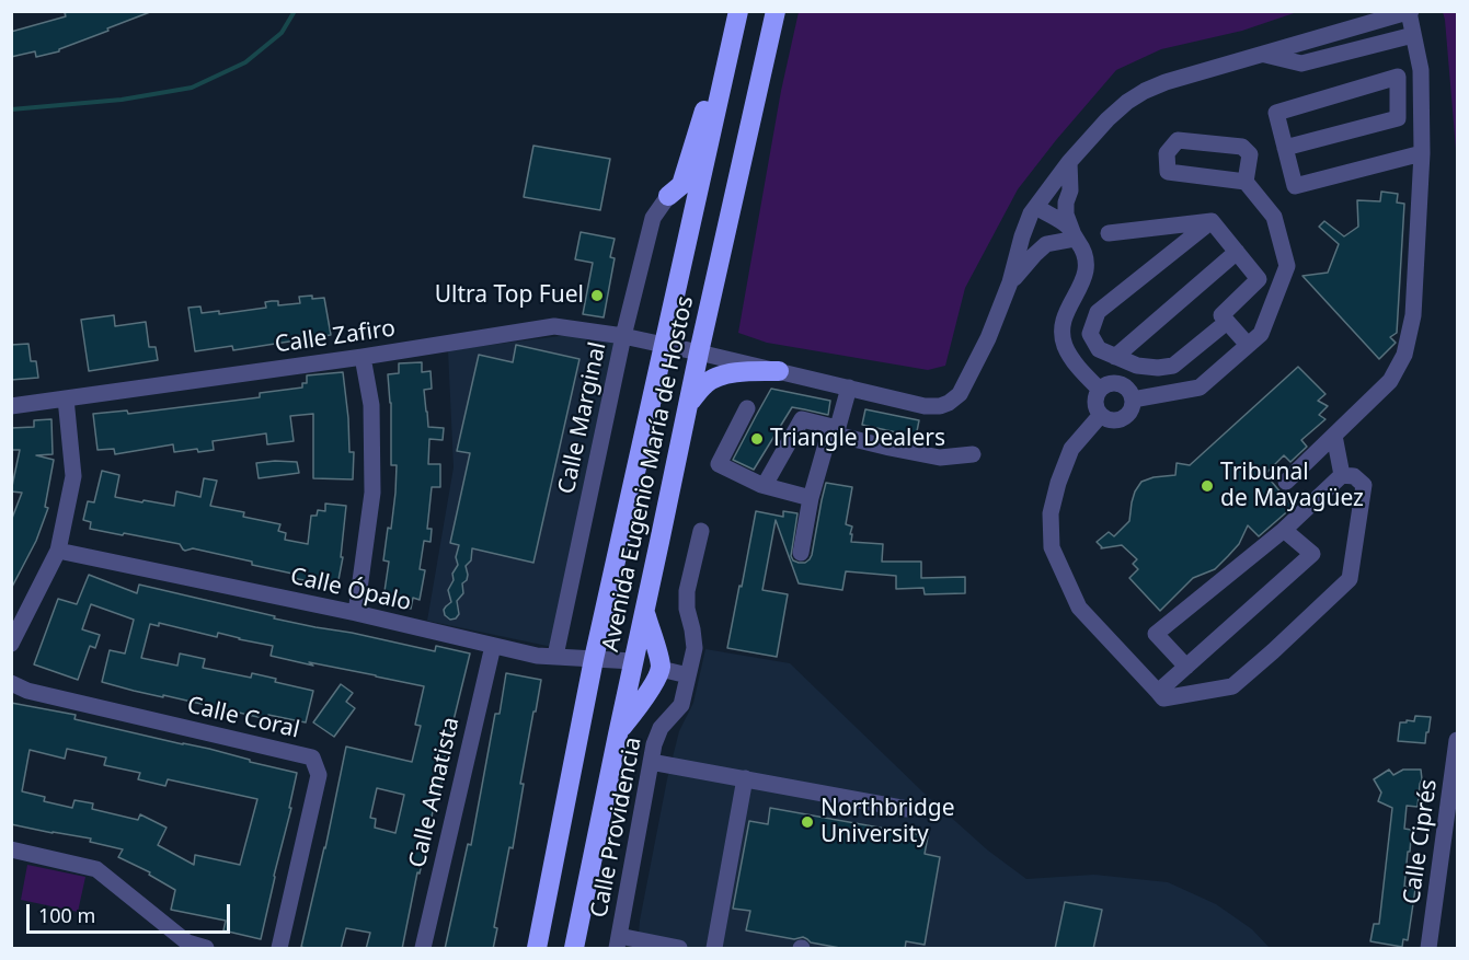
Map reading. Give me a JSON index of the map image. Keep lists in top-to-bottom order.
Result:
{
  "streets": {
    "highway": ["Avenida Eugenio María de Hostos"],
    "street": [
      "Calle Zafiro",
      "Calle Marginal",
      "Calle Ópalo",
      "Calle Coral",
      "Calle Amatista",
      "Calle Providencia",
      "Calle Ciprés"
    ]
  },
  "crossings": [
    ["Calle Zafiro", "Calle Marginal"],
    ["Calle Zafiro", "Avenida Eugenio María de Hostos"],
    ["Calle Marginal", "Calle Ópalo"],
    ["Avenida Eugenio María de Hostos", "Calle Ópalo"],
    ["Calle Ópalo", "Calle Amatista"]
  ],
  "places": [
    "Ultra Top Fuel",
    "Triangle Dealers",
    "Tribunal de Mayagüez",
    "Northbridge University"
  ],
  "scale_bar": "100 m"
}
